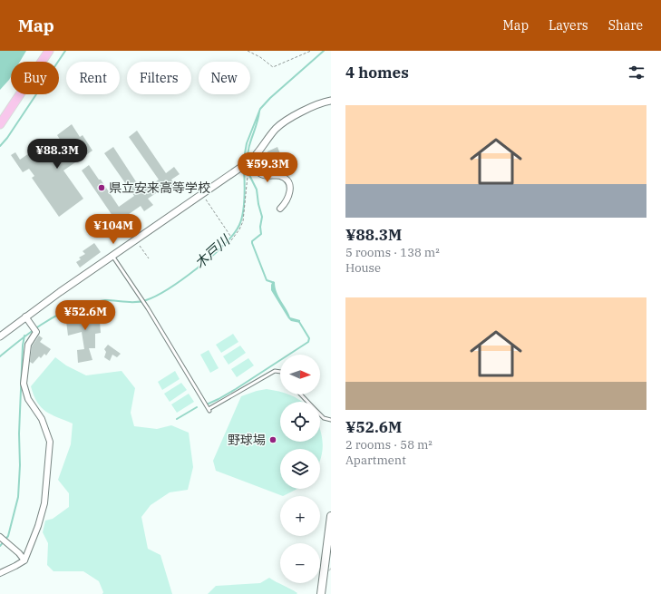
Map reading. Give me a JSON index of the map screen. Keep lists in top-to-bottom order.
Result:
{
  "water": ["木戸川"],
  "places": ["県立安来高等学校", "野球場"],
  "north": "right",
  "page": {
    "header": "Map",
    "nav": ["Map", "Layers", "Share"],
    "heading": "4 homes",
    "chip": [
      "Buy",
      "Rent",
      "Filters",
      "New"
    ],
    "list": [
      {
        "name": "¥88.3M",
        "note": "5 rooms · 138 m² · House"
      },
      {
        "name": "¥52.6M",
        "note": "2 rooms · 58 m² · Apartment"
      }
    ],
    "price": [
      "¥88.3M",
      "¥59.3M",
      "¥104M",
      "¥52.6M"
    ],
    "map_buttons": ["+", "−"]
  }
}
